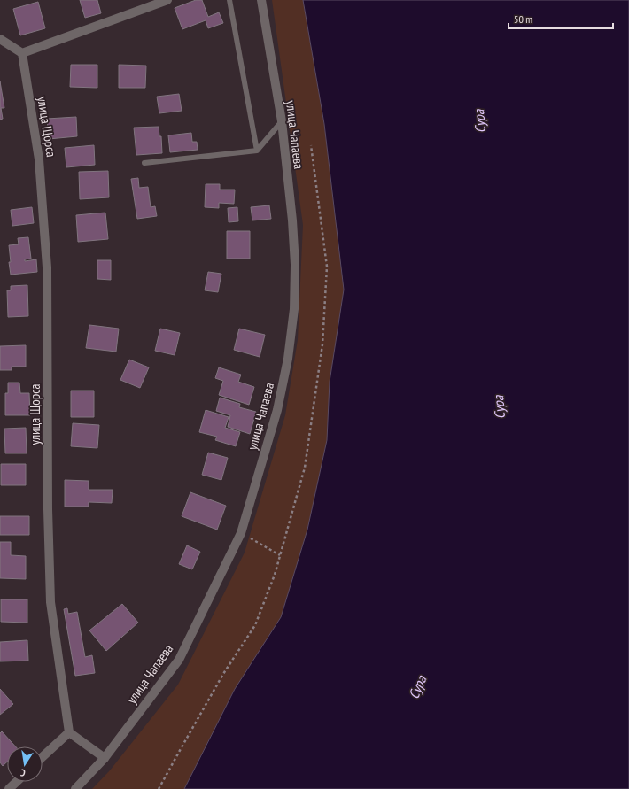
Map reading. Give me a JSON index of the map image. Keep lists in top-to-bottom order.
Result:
{
  "streets": {
    "street": ["улица Щорса", "улица Чапаева"]
  },
  "water": ["Сура"],
  "scale_bar": "50 m",
  "north": "bottom"
}
